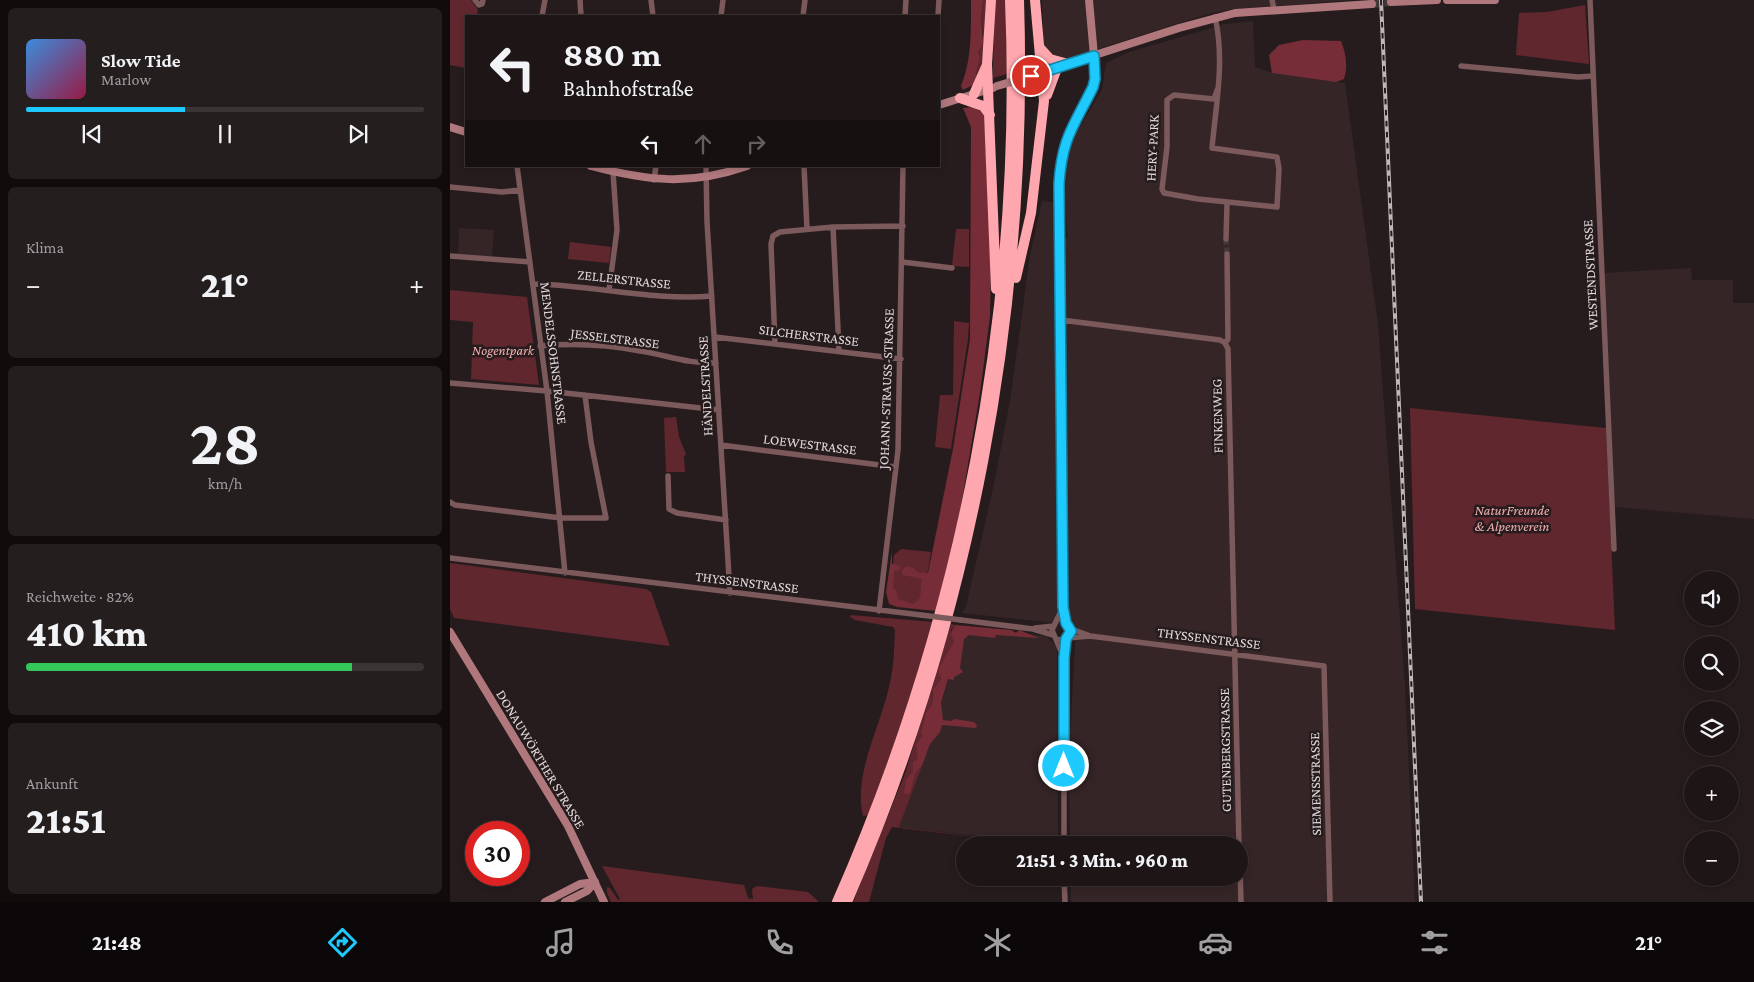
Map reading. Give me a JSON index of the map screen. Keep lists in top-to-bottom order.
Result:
{
  "streets": {
    "main road": ["DONAUWÖRTHER STRASSE"],
    "street": [
      "HERY-PARK",
      "WESTENDSTRASSE",
      "ZELLERSTRASSE",
      "SILCHERSTRASSE",
      "JESSELSTRASSE",
      "MENDELSSOHNSTRASSE",
      "HÄNDELSTRASSE",
      "JOHANN-STRAUSS-STRASSE",
      "FINKENWEG",
      "LOEWESTRASSE",
      "THYSSENSTRASSE",
      "GUTENBERGSTRASSE",
      "SIEMENSSTRASSE"
    ]
  },
  "crossings": [
    ["ZELLERSTRASSE", "MENDELSSOHNSTRASSE"],
    ["ZELLERSTRASSE", "HÄNDELSTRASSE"],
    ["SILCHERSTRASSE", "HÄNDELSTRASSE"],
    ["SILCHERSTRASSE", "JOHANN-STRAUSS-STRASSE"],
    ["JESSELSTRASSE", "MENDELSSOHNSTRASSE"],
    ["JESSELSTRASSE", "HÄNDELSTRASSE"],
    ["MENDELSSOHNSTRASSE", "THYSSENSTRASSE"],
    ["HÄNDELSTRASSE", "LOEWESTRASSE"],
    ["HÄNDELSTRASSE", "THYSSENSTRASSE"],
    ["JOHANN-STRAUSS-STRASSE", "LOEWESTRASSE"],
    ["JOHANN-STRAUSS-STRASSE", "THYSSENSTRASSE"],
    ["FINKENWEG", "THYSSENSTRASSE"],
    ["FINKENWEG", "GUTENBERGSTRASSE"],
    ["THYSSENSTRASSE", "GUTENBERGSTRASSE"],
    ["THYSSENSTRASSE", "SIEMENSSTRASSE"]
  ],
  "parks": ["Nogentpark", "NaturFreunde & Alpenverein"],
  "page": {
    "turn": ["880 m", "Bahnhofstraße"],
    "song": ["Slow Tide", "Marlow"],
    "tile": [
      "Klima",
      ["28", "km/h"],
      ["Reichweite · 82%", "410 km"],
      ["Ankunft", "21:51"]
    ],
    "heat": ["−", "21°", "+"],
    "map_buttons": ["+", "−"],
    "limit": "30",
    "trip": "21:51 · 3 Min. · 960 m",
    "tabs": ["21:48", "21°"]
  }
}
